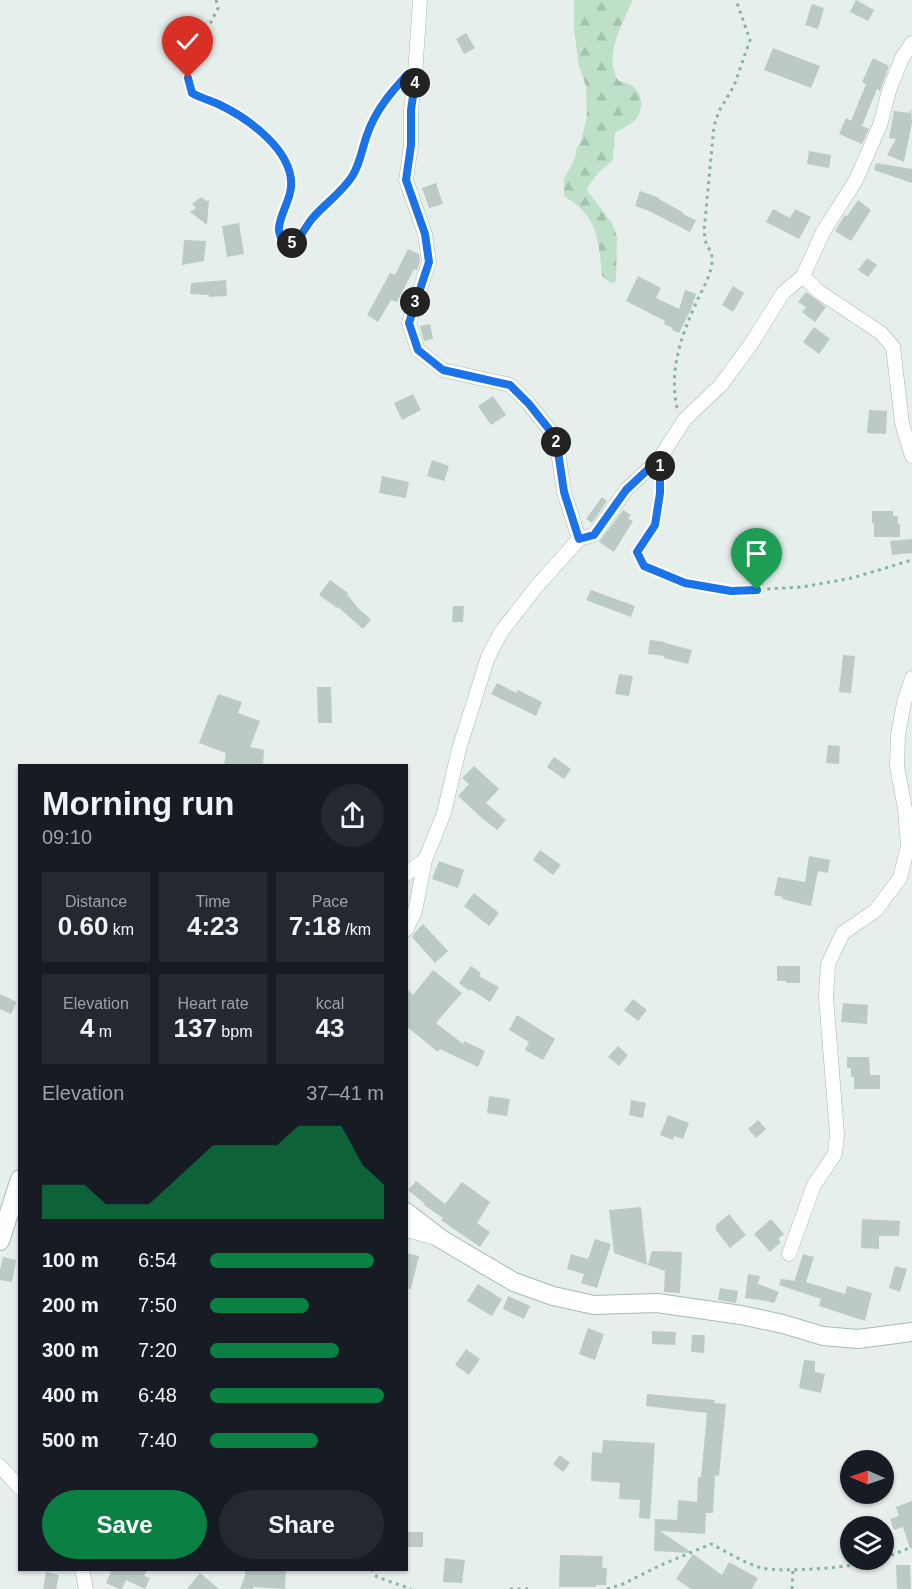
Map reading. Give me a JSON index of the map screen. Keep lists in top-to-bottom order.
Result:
{
  "north": "left",
  "page": {
    "pins": [
      "4",
      "5",
      "3",
      "2",
      "1"
    ],
    "heading": ["Morning run", "09:10"],
    "stats": [
      ["Distance", "0.60 km"],
      ["Time", "4:23"],
      ["Pace", "7:18 /km"],
      ["Elevation", "4 m"],
      ["Heart rate", "137 bpm"],
      ["kcal", "43"]
    ],
    "chart": ["Elevation", "37–41 m"],
    "list": [
      {
        "name": "100 m",
        "note": "6:54"
      },
      {
        "name": "200 m",
        "note": "7:50"
      },
      {
        "name": "300 m",
        "note": "7:20"
      },
      {
        "name": "400 m",
        "note": "6:48"
      },
      {
        "name": "500 m",
        "note": "7:40"
      }
    ],
    "buttons": ["Save", "Share"]
  }
}
